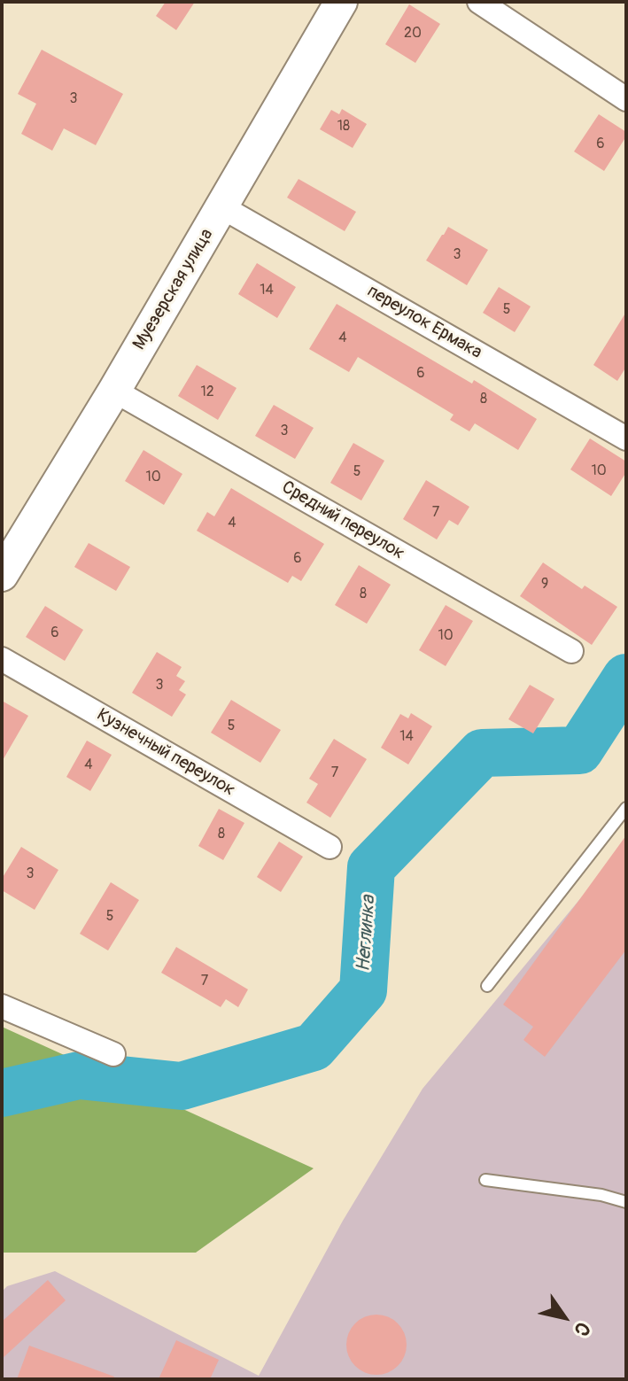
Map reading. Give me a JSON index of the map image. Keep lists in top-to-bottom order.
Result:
{
  "streets": {
    "main road": ["Муезерская улица"],
    "street": ["переулок Ермака", "Средний переулок", "Кузнечный переулок"]
  },
  "crossings": [
    ["Муезерская улица", "переулок Ермака"],
    ["Муезерская улица", "Средний переулок"]
  ],
  "water": ["Неглинка"],
  "house_numbers": [
    "20",
    "3",
    "18",
    "6",
    "3",
    "14",
    "5",
    "4",
    "6",
    "12",
    "8",
    "3",
    "10",
    "5",
    "10",
    "7",
    "4",
    "6",
    "9",
    "8",
    "6",
    "10",
    "3",
    "5",
    "14",
    "4",
    "7",
    "8",
    "3",
    "5",
    "7"
  ],
  "north": "bottom right"
}
